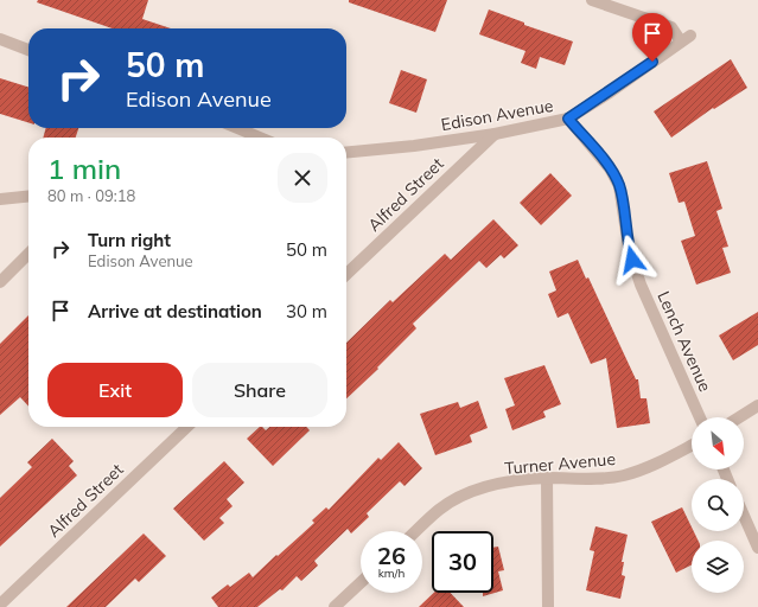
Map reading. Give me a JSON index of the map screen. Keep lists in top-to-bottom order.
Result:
{
  "streets": {
    "street": [
      "Edison Avenue",
      "Alfred Street",
      "Lench Avenue",
      "Turner Avenue"
    ]
  },
  "crossings": [
    ["Edison Avenue", "Alfred Street"],
    ["Edison Avenue", "Lench Avenue"]
  ],
  "north": "bottom right",
  "page": {
    "turn": ["50 m", "Edison Avenue"],
    "heading": ["1 min", "80 m · 09:18"],
    "list": [
      {
        "name": "Turn right",
        "note": "Edison Avenue",
        "value": "50 m"
      },
      {
        "name": "Arrive at destination",
        "value": "30 m"
      }
    ],
    "buttons": ["Exit", "Share"],
    "speed": "26 km/h",
    "limit": "30"
  }
}
